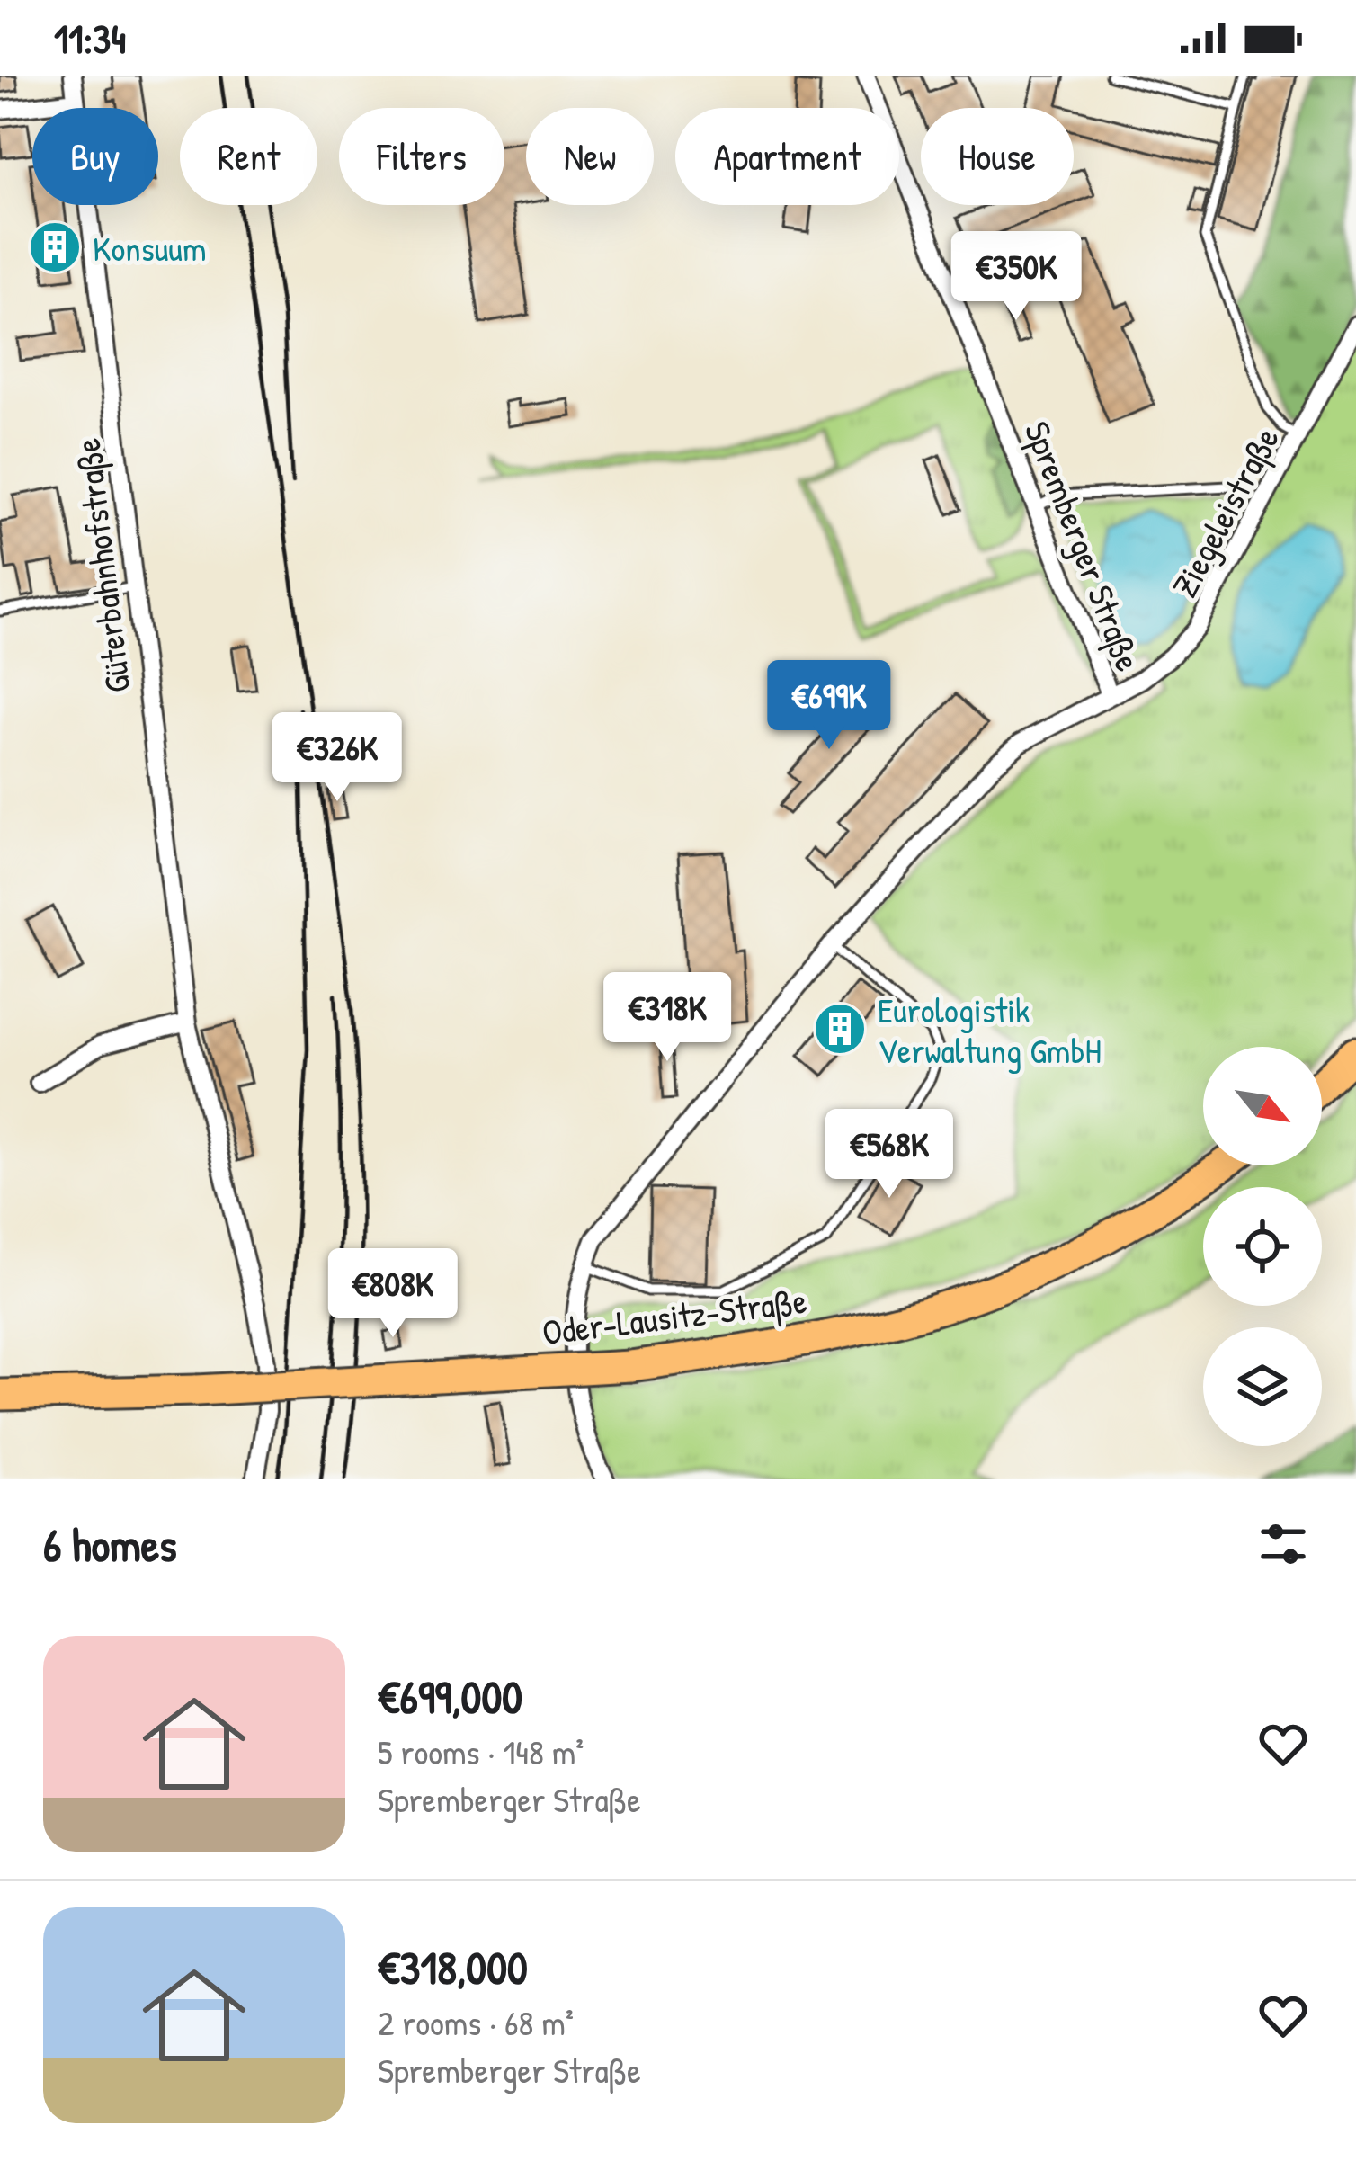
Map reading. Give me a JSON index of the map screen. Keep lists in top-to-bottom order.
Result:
{
  "streets": {
    "highway": ["Oder-Lausitz-Straße"],
    "street": ["Ziegeleistraße", "Spremberger Straße", "Güterbahnhofstraße"]
  },
  "crossings": [
    ["Ziegeleistraße", "Spremberger Straße"]
  ],
  "places": {
    "building": ["Konsuum", "Eurologistik Verwaltung GmbH"]
  },
  "north": "bottom right",
  "page": {
    "status": "11:34",
    "chip": [
      "Buy",
      "Rent",
      "Filters",
      "New",
      "Apartment",
      "House"
    ],
    "price": [
      "€350K",
      "€699K",
      "€326K",
      "€318K",
      "€568K",
      "€808K"
    ],
    "heading": "6 homes",
    "list": [
      {
        "name": "€699,000",
        "note": "5 rooms · 148 m² · Spremberger Straße"
      },
      {
        "name": "€318,000",
        "note": "2 rooms · 68 m² · Spremberger Straße"
      }
    ]
  }
}
